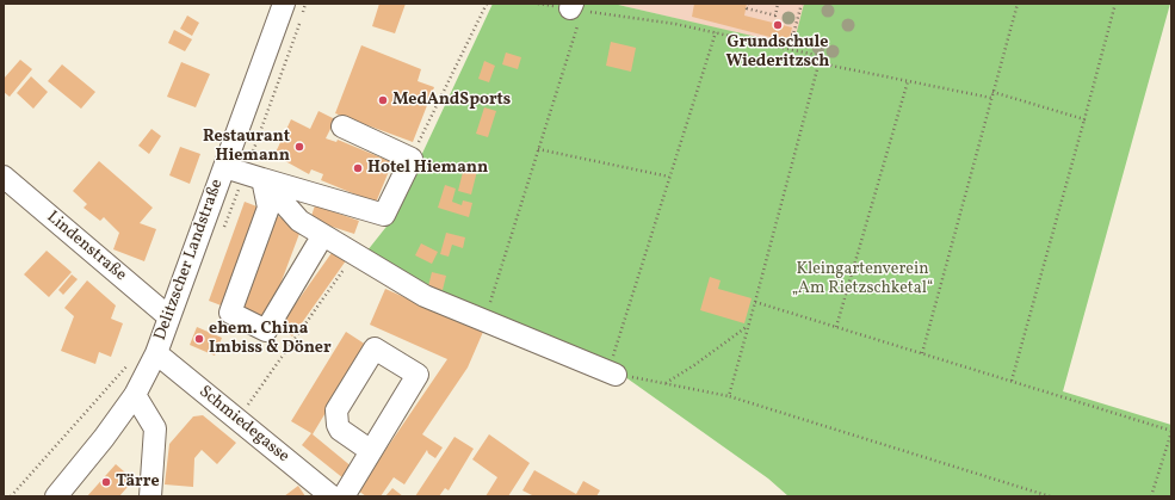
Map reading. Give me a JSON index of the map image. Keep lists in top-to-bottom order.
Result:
{
  "streets": {
    "street": ["Lindenstraße", "Delitzscher Landstraße", "Schmiedegasse"]
  },
  "crossings": [
    ["Lindenstraße", "Delitzscher Landstraße"],
    ["Delitzscher Landstraße", "Schmiedegasse"]
  ],
  "parks": ["Kleingartenverein „Am Rietzschketal“"],
  "places": [
    "Grundschule Wiederitzsch",
    "MedAndSports",
    "Restaurant Hiemann",
    "Hotel Hiemann",
    "ehem. China Imbiss & Döner",
    "Tärre"
  ]
}
